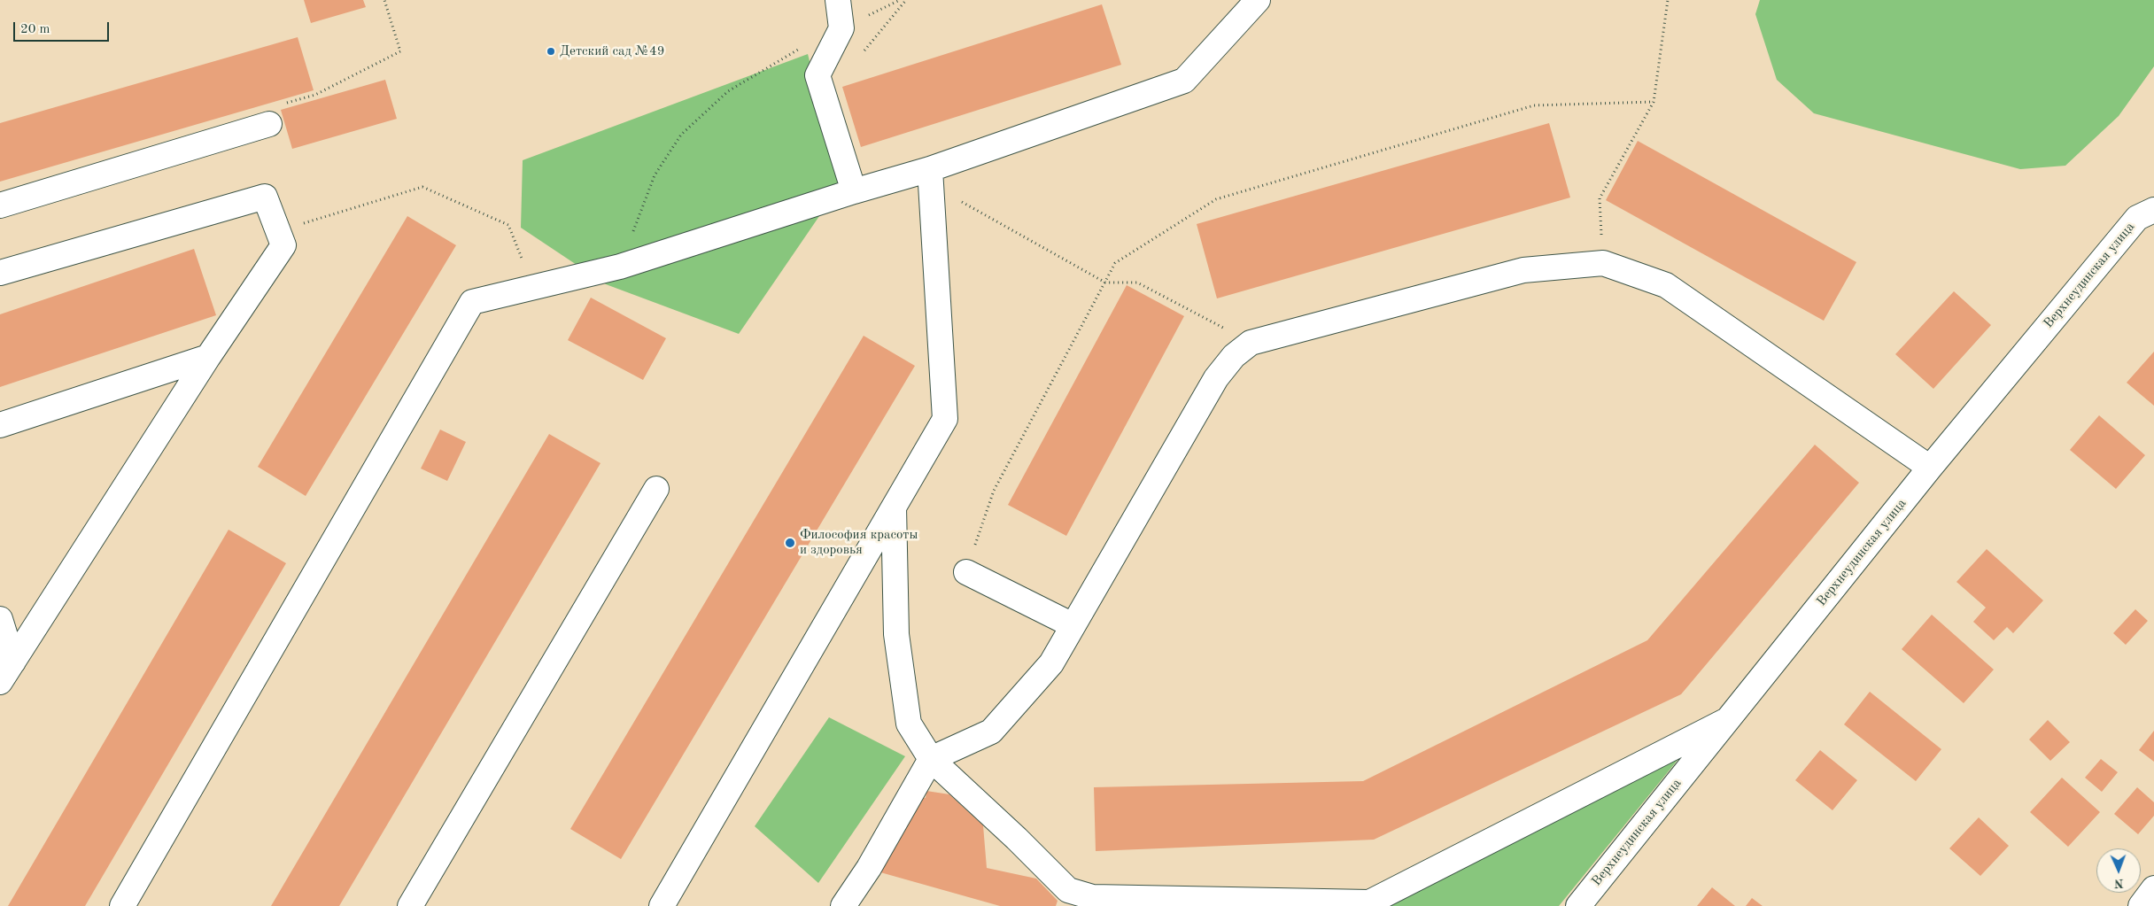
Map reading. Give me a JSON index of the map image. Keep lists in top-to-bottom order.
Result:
{
  "streets": {
    "street": ["Верхнеудинская улица"]
  },
  "places": ["Детский сад №49", "Философия красоты и здоровья"],
  "scale_bar": "20 m",
  "north": "bottom"
}
